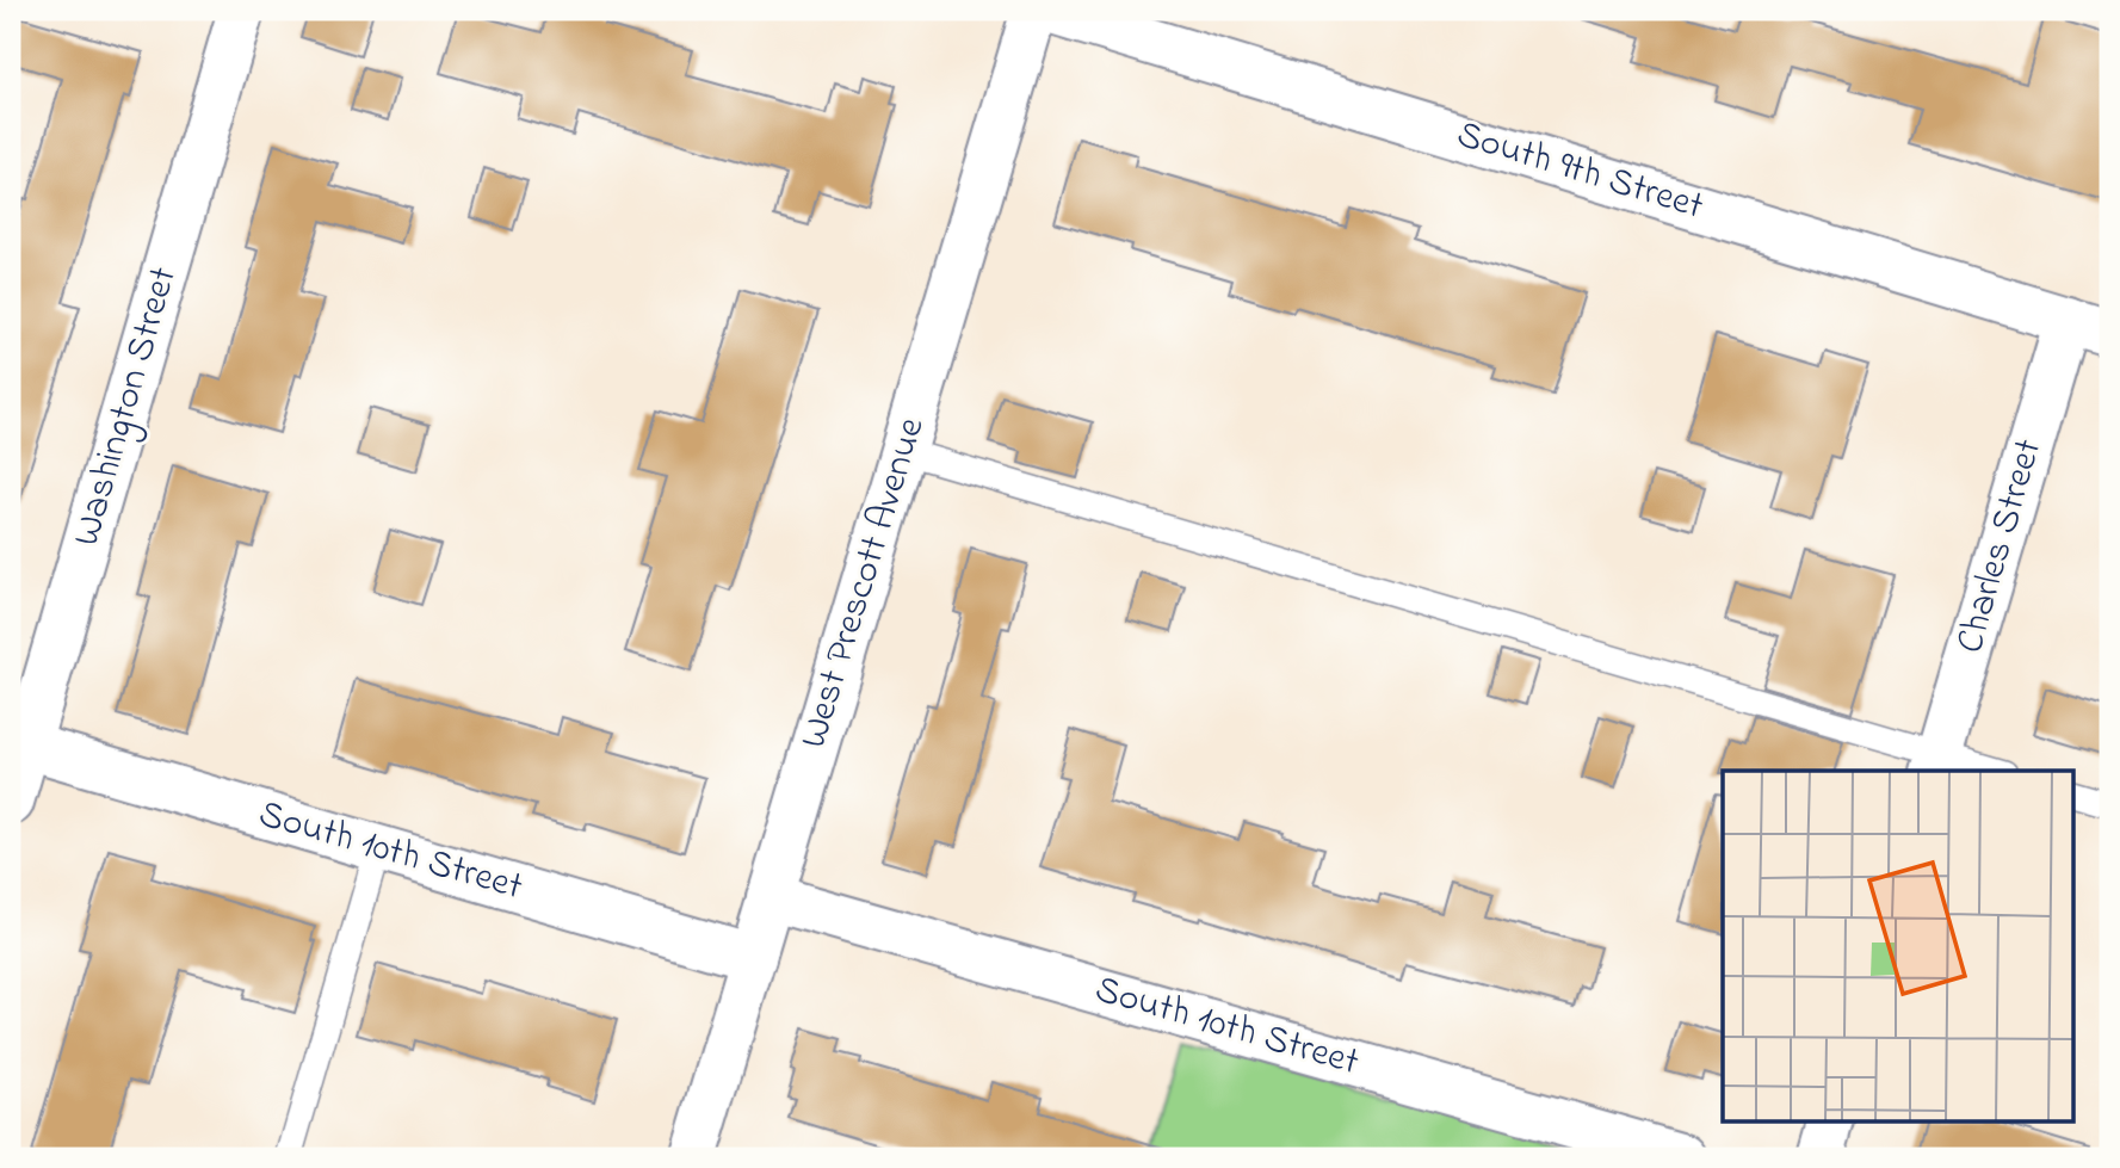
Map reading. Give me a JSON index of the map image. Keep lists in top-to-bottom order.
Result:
{
  "streets": {
    "street": [
      "South 9th Street",
      "Washington Street",
      "Charles Street",
      "West Prescott Avenue",
      "South 10th Street"
    ]
  },
  "crossings": [
    ["South 9th Street", "Charles Street"],
    ["Washington Street", "South 10th Street"],
    ["West Prescott Avenue", "South 10th Street"]
  ]
}
